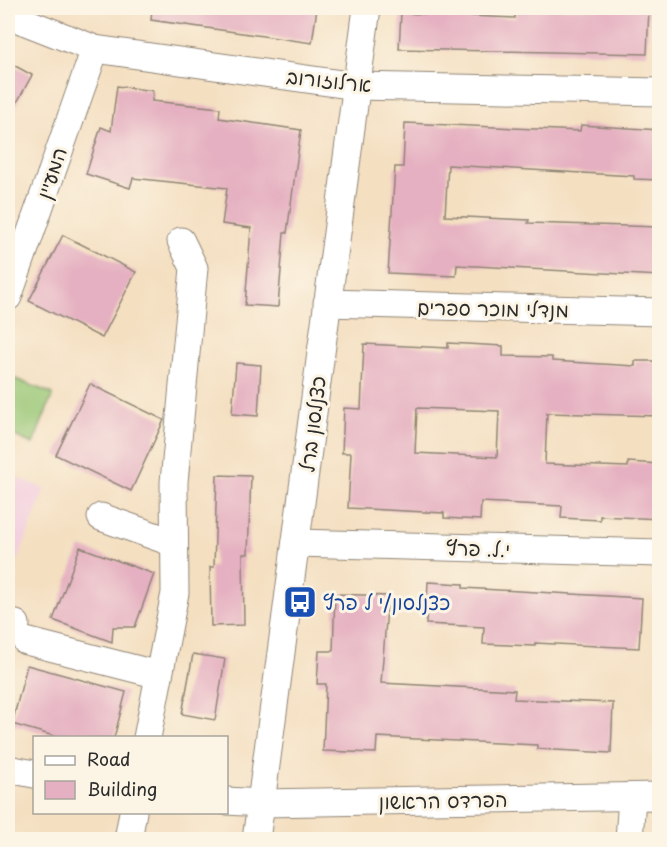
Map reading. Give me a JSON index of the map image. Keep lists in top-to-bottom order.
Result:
{
  "streets": {
    "street": [
      "ארלוזורוב",
      "המעיין",
      "מנדלי מוכר ספרים",
      "כצנלסון ברל",
      "י.ל. פרץ",
      "הפרדס הראשון"
    ]
  },
  "crossings": [
    ["ארלוזורוב", "המעיין"],
    ["ארלוזורוב", "כצנלסון ברל"],
    ["מנדלי מוכר ספרים", "כצנלסון ברל"],
    ["כצנלסון ברל", "י.ל. פרץ"],
    ["כצנלסון ברל", "הפרדס הראשון"]
  ],
  "places": {
    "bus stop": ["כצנלסון/י ל פרץ"]
  },
  "legend": ["Road", "Building"]
}
